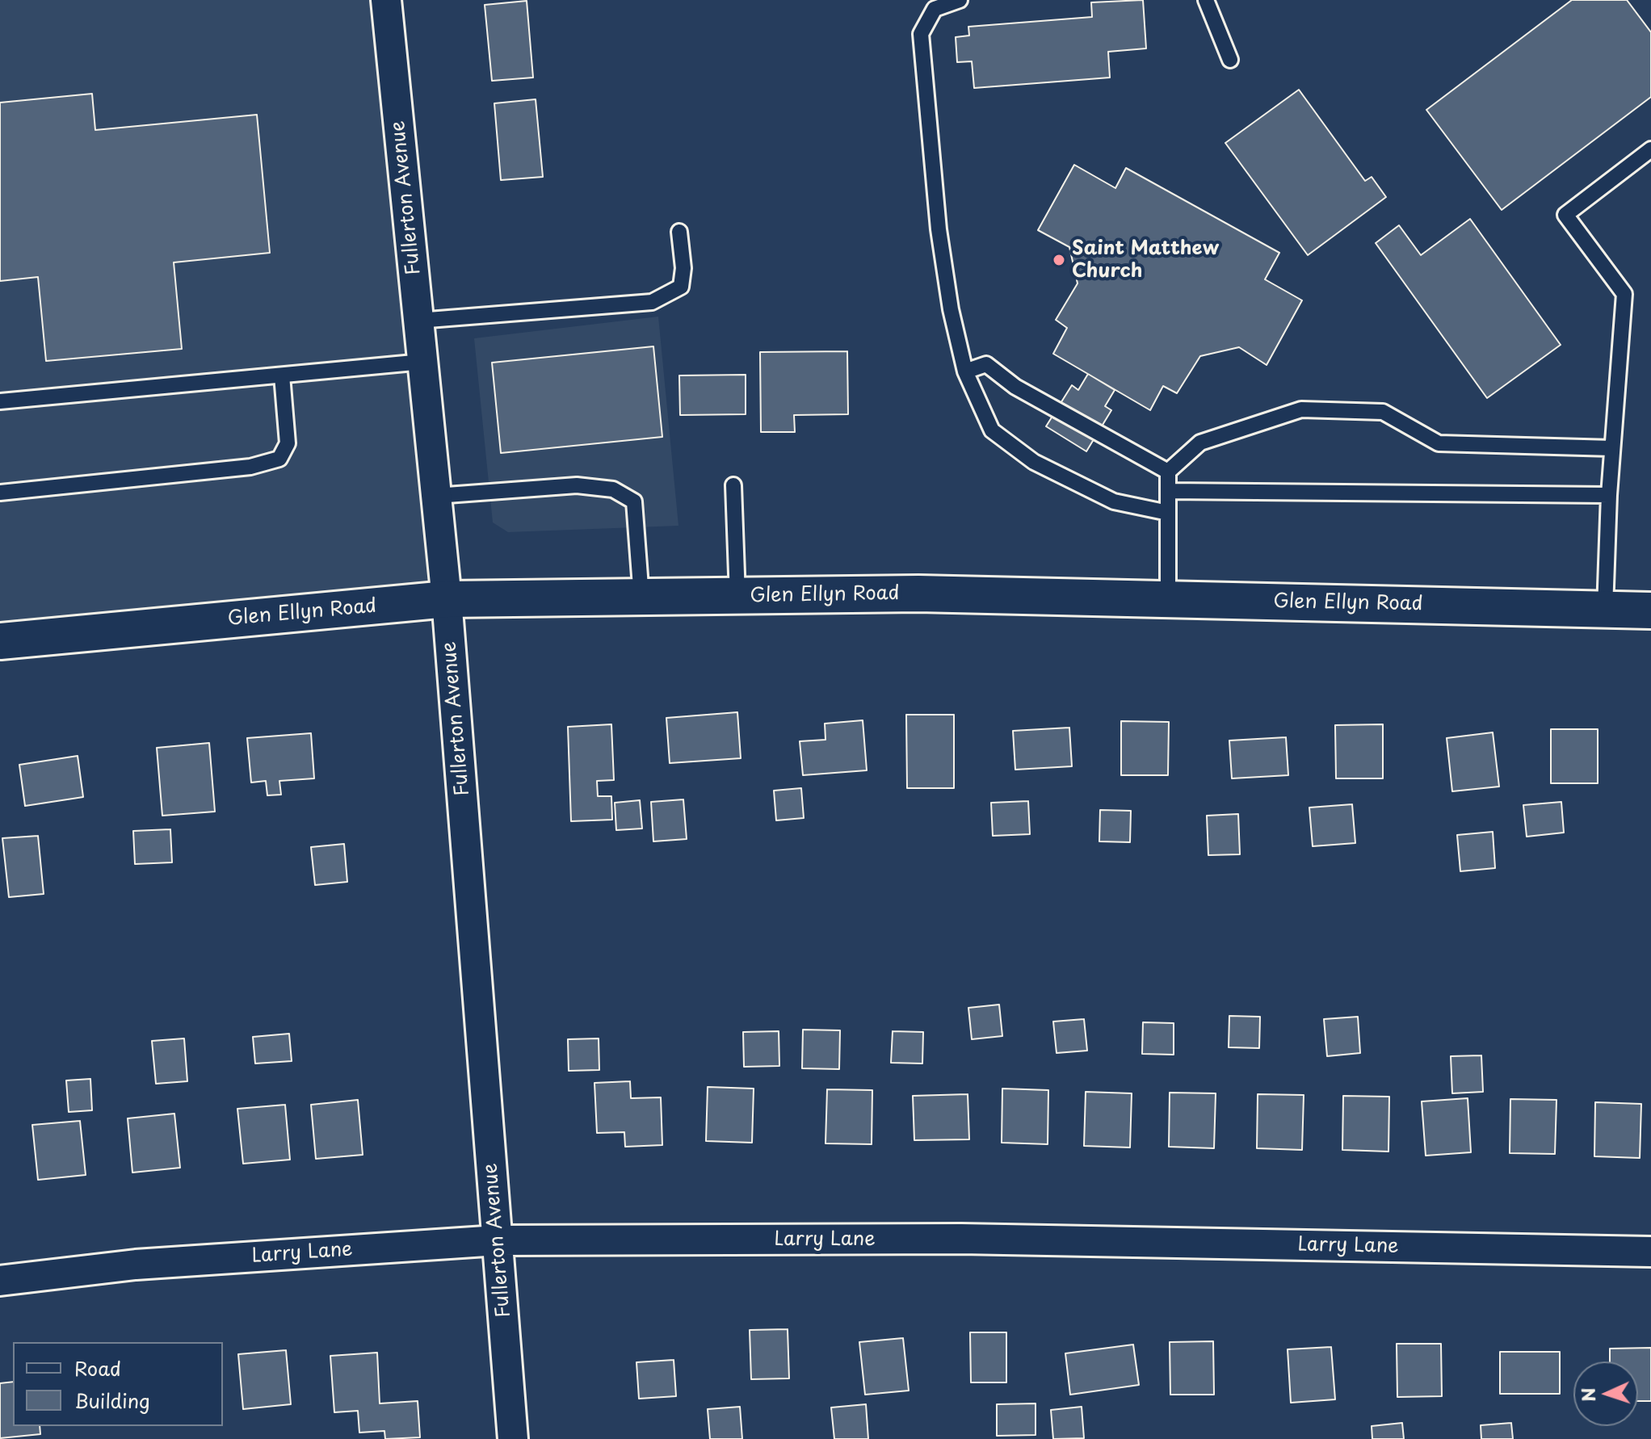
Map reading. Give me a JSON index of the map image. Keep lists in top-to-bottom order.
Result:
{
  "streets": {
    "street": ["Fullerton Avenue", "Glen Ellyn Road", "Larry Lane"]
  },
  "crossings": [
    ["Fullerton Avenue", "Glen Ellyn Road"],
    ["Fullerton Avenue", "Larry Lane"]
  ],
  "places": ["Saint Matthew Church"],
  "legend": ["Road", "Building"],
  "north": "left"
}
